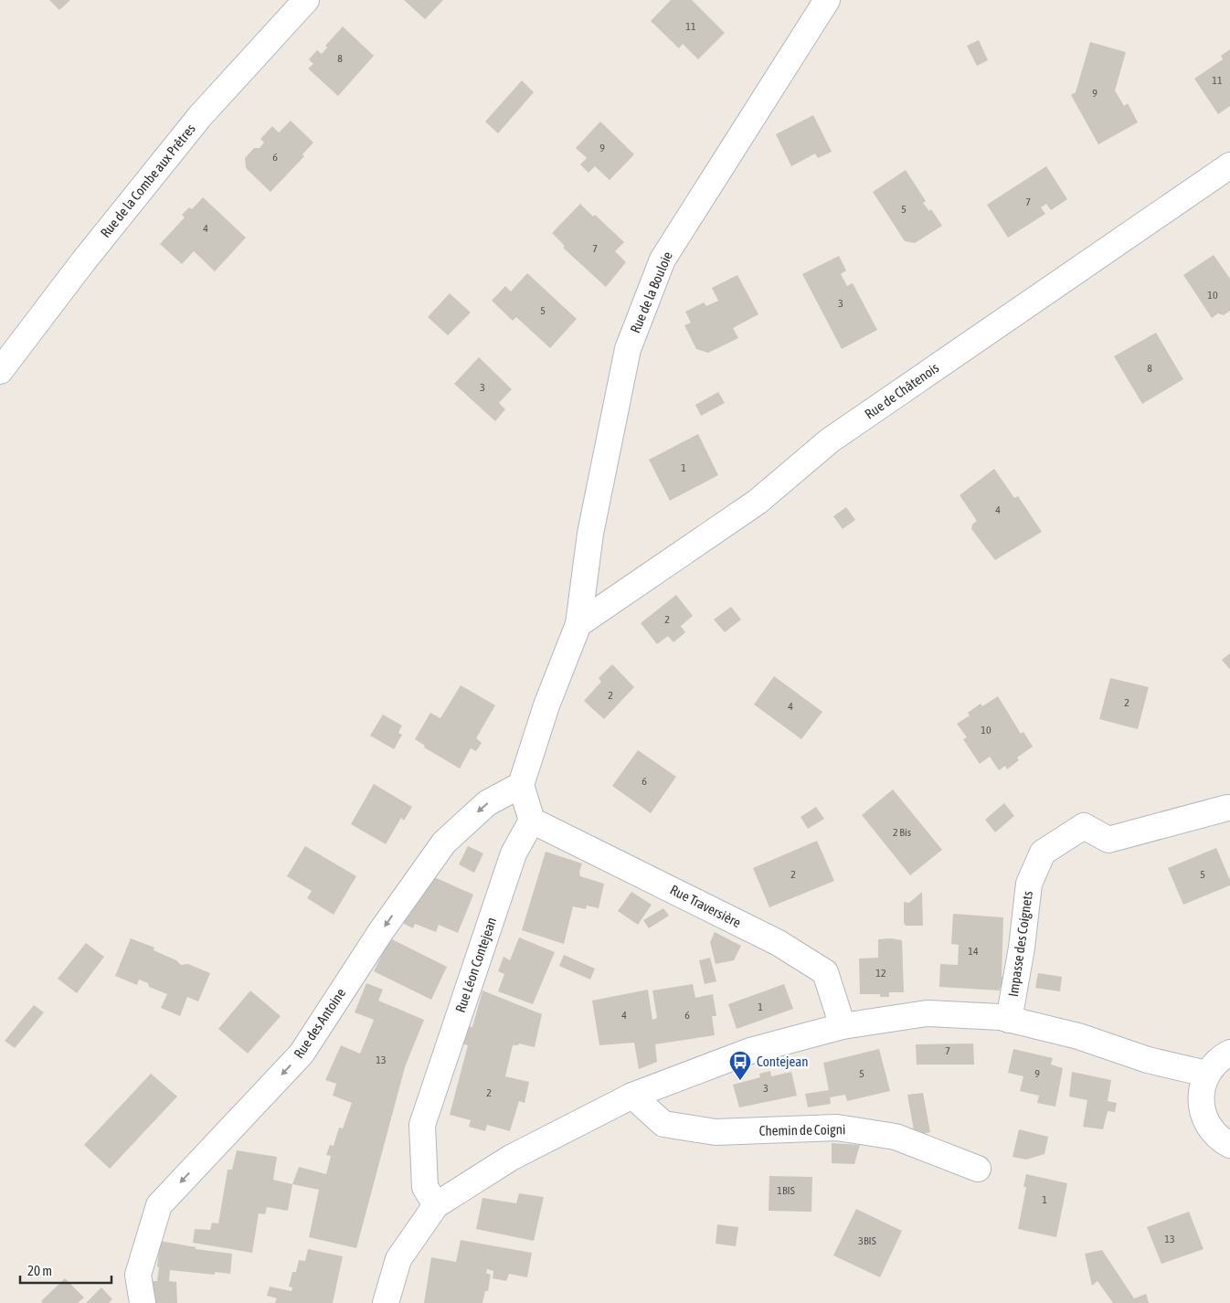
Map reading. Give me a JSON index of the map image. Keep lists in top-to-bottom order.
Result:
{
  "streets": {
    "street": [
      "Rue de la Combe aux Prêtres",
      "Rue de la Bouloie",
      "Rue de Châtenois",
      "Rue Traversière",
      "Impasse des Coignets",
      "Rue Léon Contejean",
      "Rue des Antoine",
      "Chemin de Coigni"
    ]
  },
  "crossings": [
    ["Rue de la Bouloie", "Rue de Châtenois"],
    ["Rue Traversière", "Rue Léon Contejean"]
  ],
  "one_way": ["Rue des Antoine"],
  "places": {
    "bus stop": ["Contejean"]
  },
  "house_numbers": [
    "11",
    "8",
    "11",
    "9",
    "9",
    "6",
    "7",
    "5",
    "4",
    "7",
    "10",
    "3",
    "5",
    "8",
    "3",
    "1",
    "4",
    "2",
    "2",
    "2",
    "4",
    "10",
    "6",
    "2 Bis",
    "2",
    "5",
    "14",
    "12",
    "1",
    "4",
    "6",
    "7",
    "13",
    "5",
    "9",
    "3",
    "2",
    "1BIS",
    "1",
    "13",
    "3BIS"
  ],
  "scale_bar": "20 m"
}
